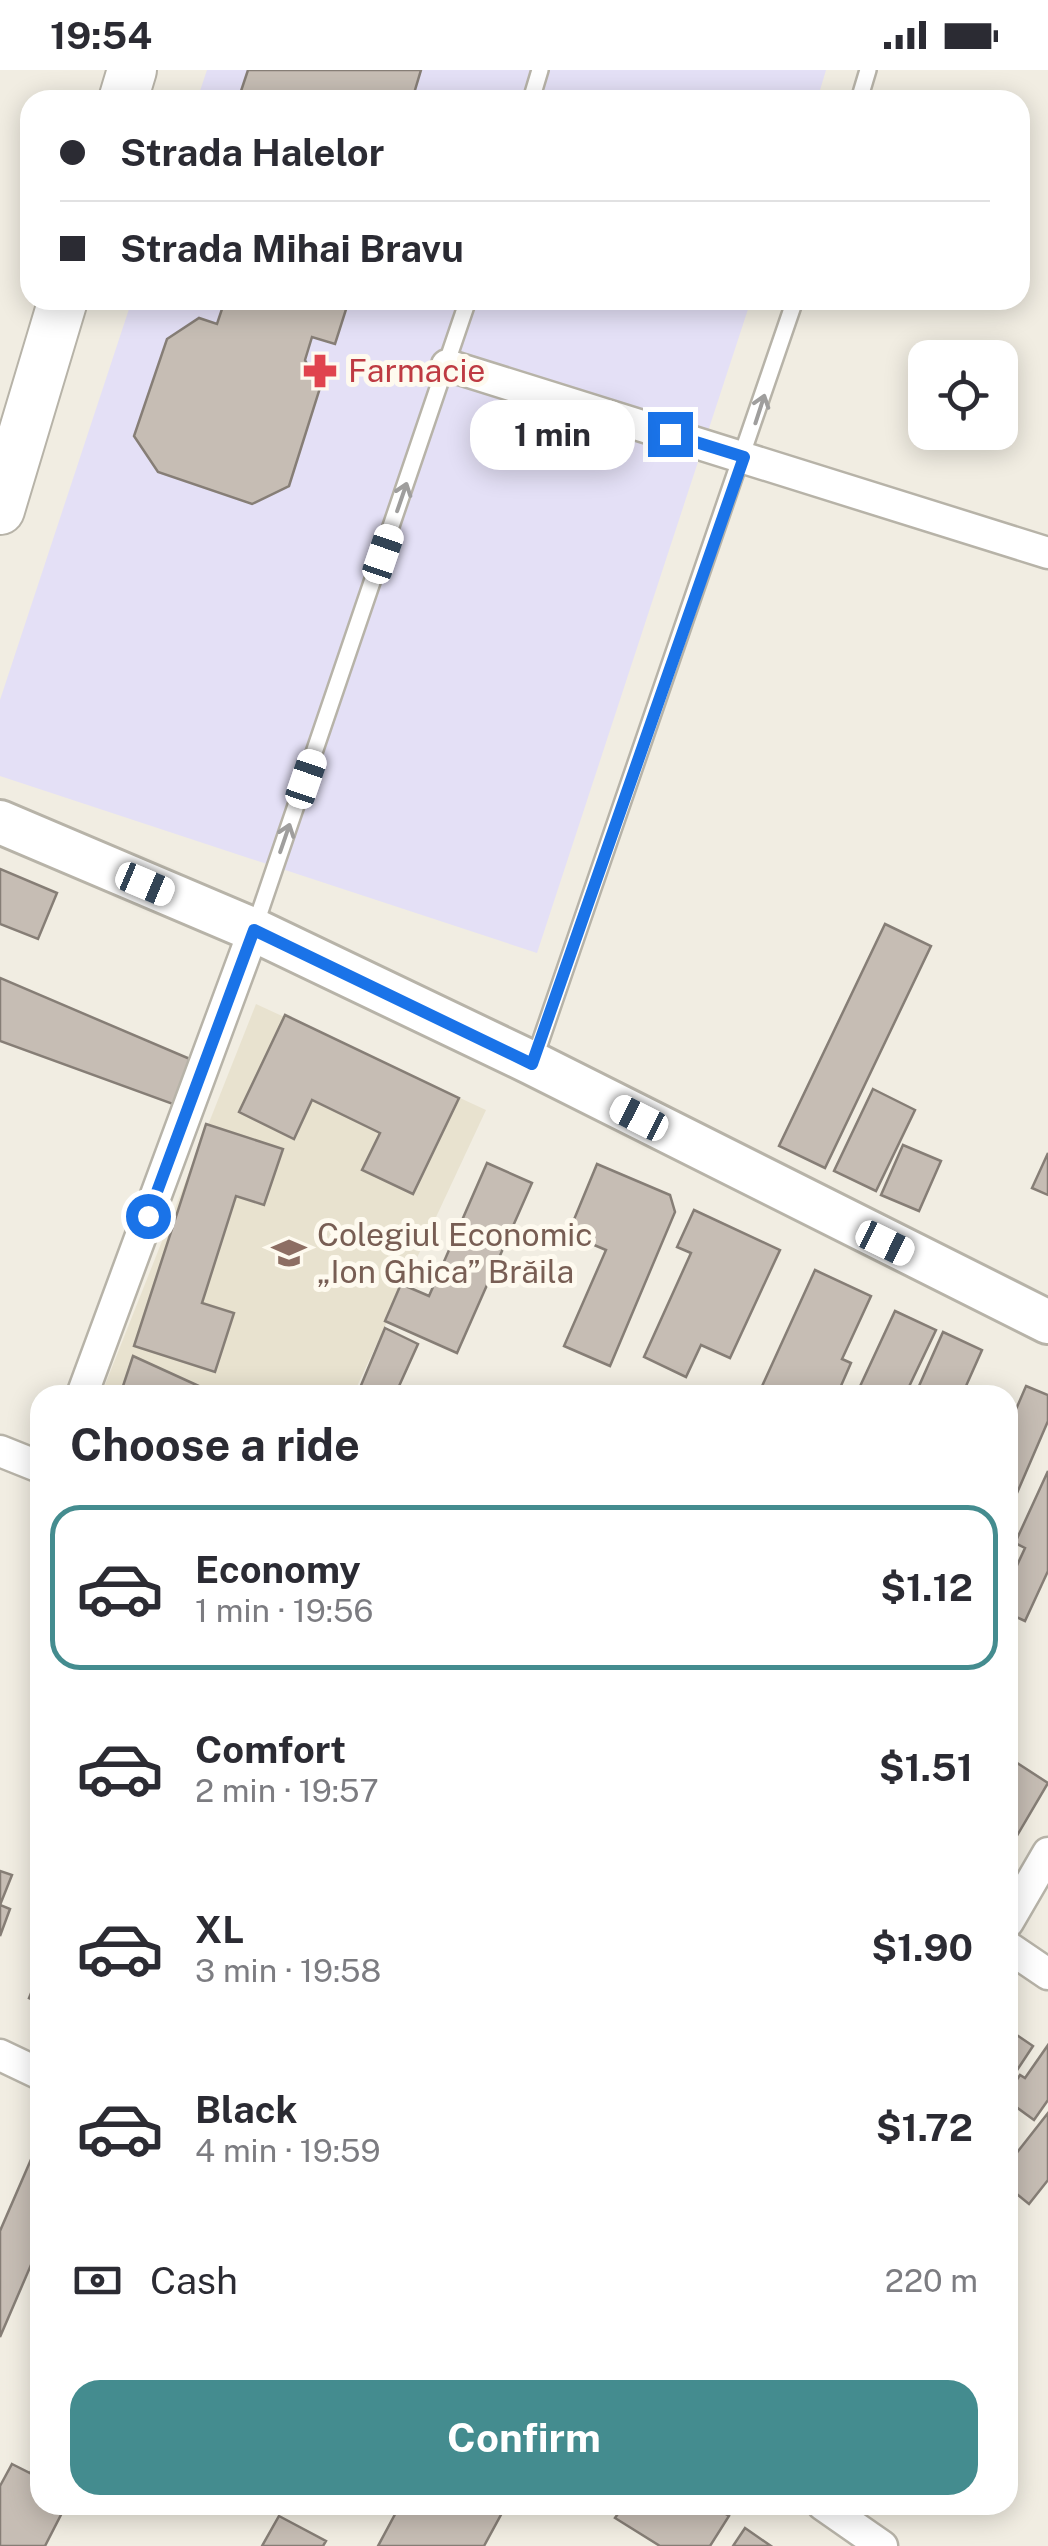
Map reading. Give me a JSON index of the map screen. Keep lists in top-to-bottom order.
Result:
{
  "places": {
    "pharmacy": ["Farmacie"],
    "school or university": ["Colegiul Economic „Ion Ghica” Brăila"]
  },
  "page": {
    "status": "19:54",
    "banner": ["Strada Halelor", "Strada Mihai Bravu"],
    "bubble": "1 min",
    "heading": "Choose a ride",
    "list": [
      {
        "name": "Economy",
        "note": "1 min · 19:56",
        "value": "$1.12"
      },
      {
        "name": "Comfort",
        "note": "2 min · 19:57",
        "value": "$1.51"
      },
      {
        "name": "XL",
        "note": "3 min · 19:58",
        "value": "$1.90"
      },
      {
        "name": "Black",
        "note": "4 min · 19:59",
        "value": "$1.72"
      }
    ],
    "pay": ["Cash", "220 m"],
    "buttons": "Confirm"
  }
}
